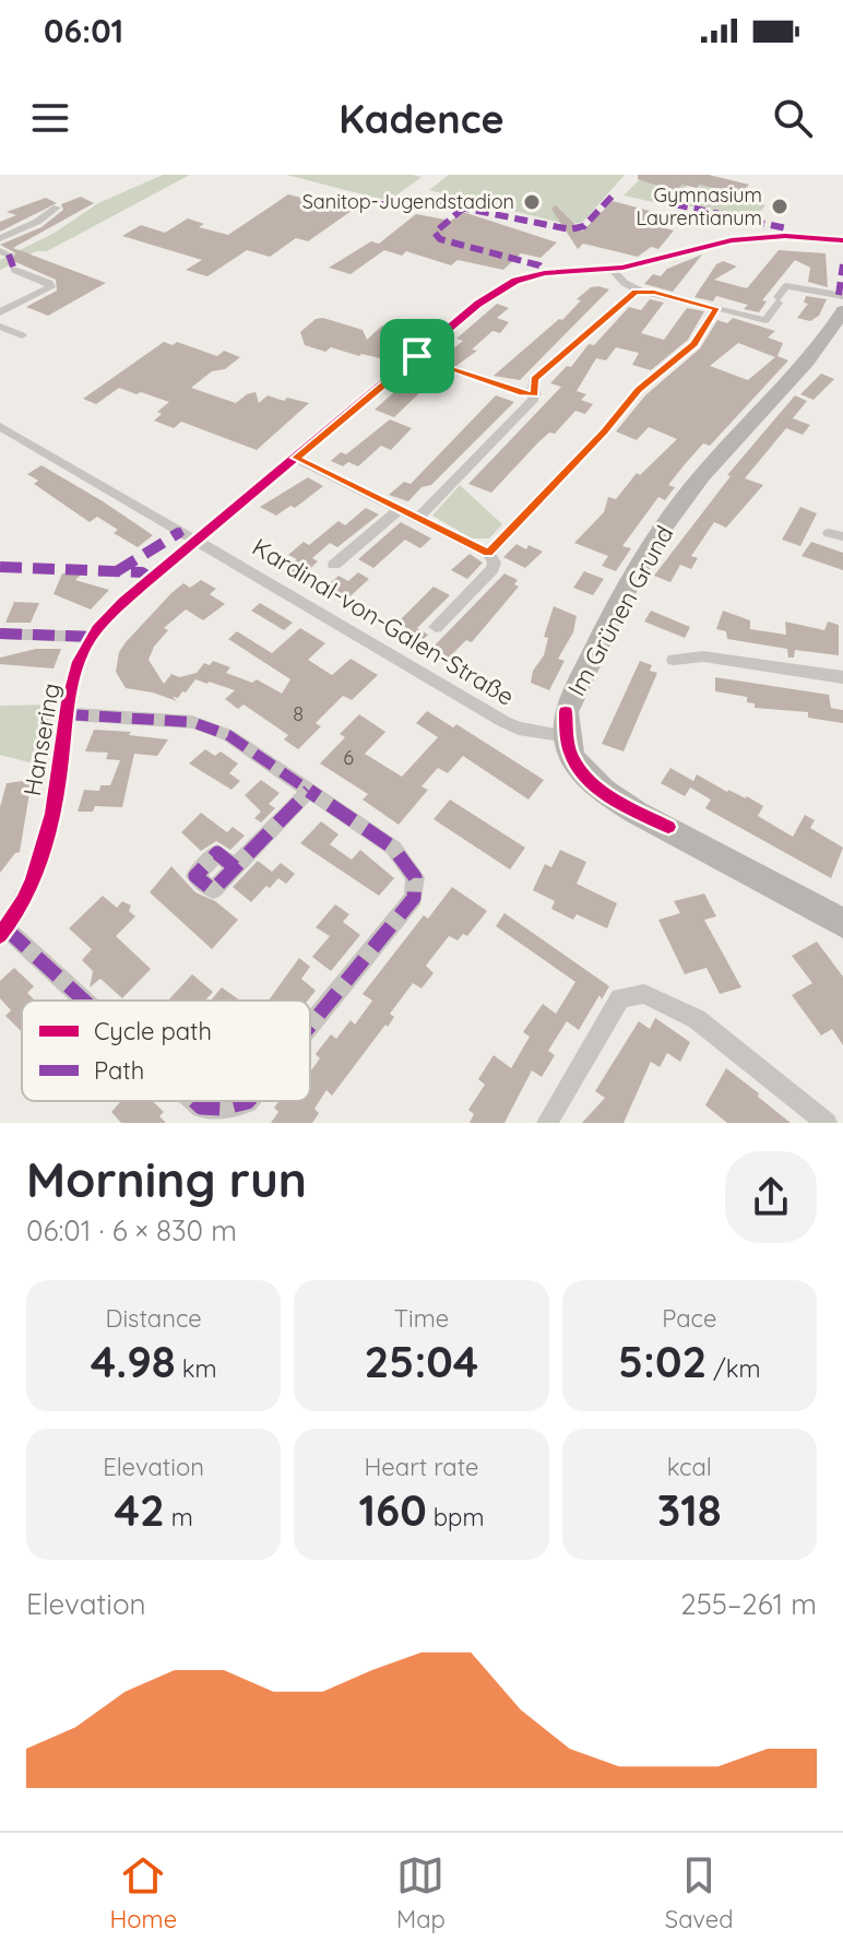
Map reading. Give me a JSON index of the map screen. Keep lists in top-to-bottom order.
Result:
{
  "streets": {
    "street": ["Im Grünen Grund", "Kardinal-von-Galen-Straße", "Hansering"]
  },
  "crossings": [
    ["Im Grünen Grund", "Kardinal-von-Galen-Straße"],
    ["Kardinal-von-Galen-Straße", "Hansering"]
  ],
  "places": ["Sanitop-Jugendstadion", "Gymnasium Laurentianum"],
  "house_numbers": ["8", "6"],
  "legend": ["Cycle path", "Path"],
  "page": {
    "status": "06:01",
    "header": "Kadence",
    "heading": ["Morning run", "06:01 · 6 × 830 m"],
    "stats": [
      ["Distance", "4.98 km"],
      ["Time", "25:04"],
      ["Pace", "5:02 /km"],
      ["Elevation", "42 m"],
      ["Heart rate", "160 bpm"],
      ["kcal", "318"]
    ],
    "chart": ["Elevation", "255–261 m"],
    "tabs": ["Home", "Map", "Saved"]
  }
}
